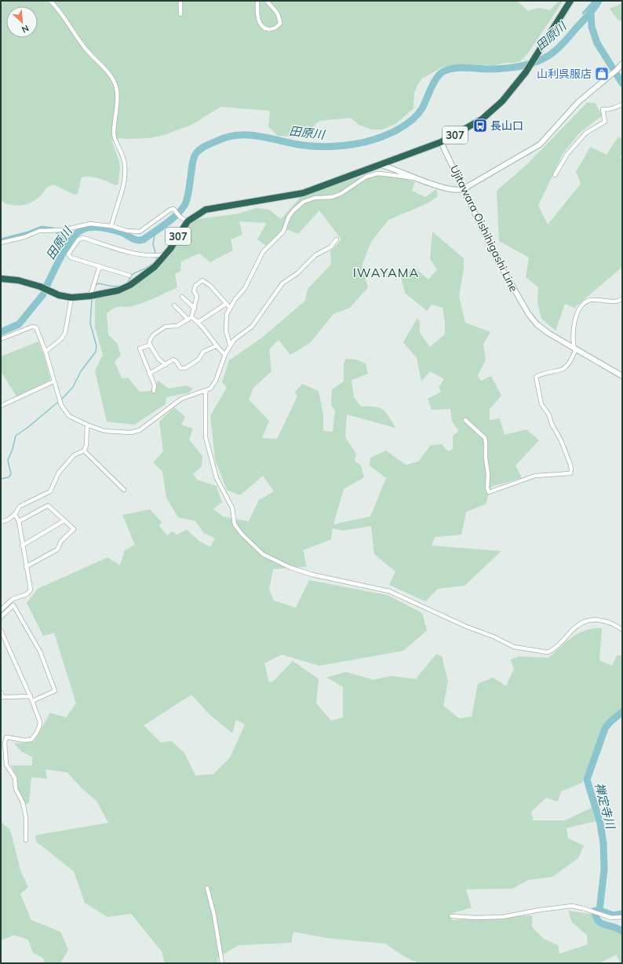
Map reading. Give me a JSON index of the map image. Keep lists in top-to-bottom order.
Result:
{
  "streets": {
    "highway": ["307"],
    "main road": ["Ujitawara Oishihigashi Line"]
  },
  "crossings": [
    ["307", "Ujitawara Oishihigashi Line"]
  ],
  "districts": ["IWAYAMA"],
  "water": ["田原川", "禅定寺川"],
  "places": {
    "shop": ["山利呉服店"],
    "bus stop": ["長山口"]
  },
  "north": "bottom right"
}
